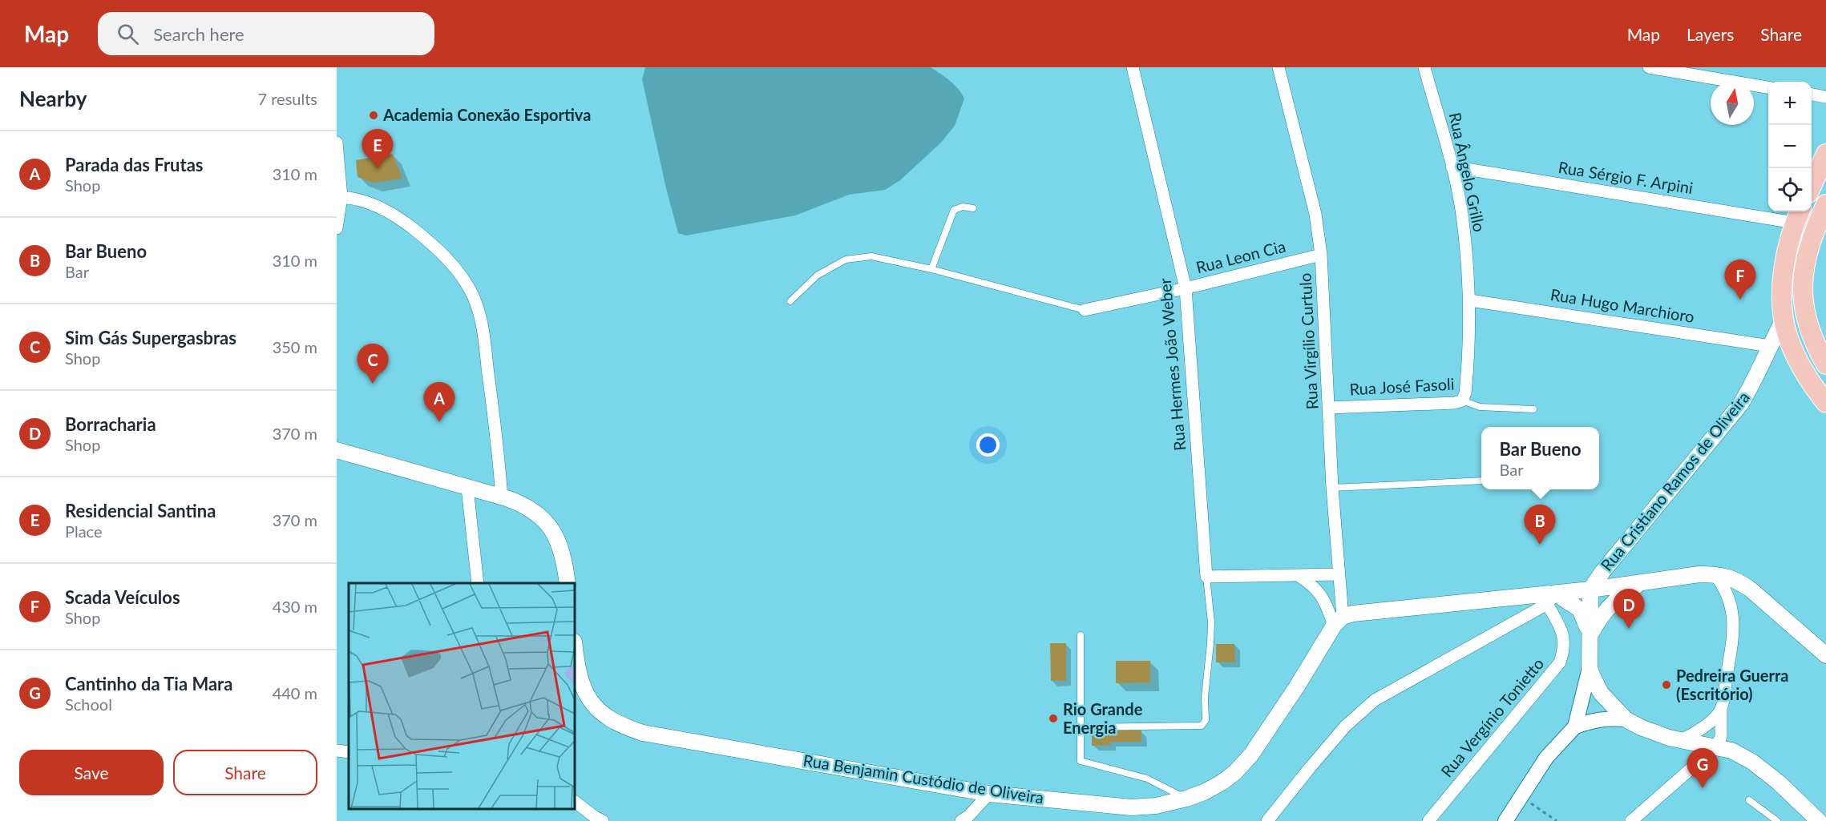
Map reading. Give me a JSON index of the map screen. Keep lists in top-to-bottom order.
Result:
{
  "streets": {
    "main road": ["Rua Cristiano Ramos de Oliveira", "Rua Benjamin Custódio de Oliveira"],
    "street": [
      "Rua Ângelo Grillo",
      "Rua Sérgio F. Arpini",
      "Rua Leon Cia",
      "Rua Hugo Marchioro",
      "Rua Virgílio Curtulo",
      "Rua Hermes João Weber",
      "Rua José Fasoli",
      "Rua Vergínio Tonietto"
    ]
  },
  "crossings": [
    ["Rua Ângelo Grillo", "Rua Sérgio F. Arpini"],
    ["Rua Ângelo Grillo", "Rua Hugo Marchioro"],
    ["Rua Ângelo Grillo", "Rua José Fasoli"],
    ["Rua Leon Cia", "Rua Virgílio Curtulo"],
    ["Rua Leon Cia", "Rua Hermes João Weber"],
    ["Rua Hugo Marchioro", "Rua Cristiano Ramos de Oliveira"],
    ["Rua Virgílio Curtulo", "Rua José Fasoli"],
    ["Rua Virgílio Curtulo", "Rua Benjamin Custódio de Oliveira"]
  ],
  "places": ["Academia Conexão Esportiva", "Pedreira Guerra (Escritório)", "Rio Grande Energia"],
  "north": "top",
  "page": {
    "header": "Map",
    "search": "Search here",
    "nav": ["Map", "Layers", "Share"],
    "heading": ["Nearby", "7 results"],
    "map_buttons": ["+", "−"],
    "pins": [
      "E",
      "F",
      "C",
      "A",
      "B",
      "D",
      "G"
    ],
    "list": [
      {
        "mark": "A",
        "name": "Parada das Frutas",
        "note": "Shop",
        "value": "310 m"
      },
      {
        "mark": "B",
        "name": "Bar Bueno",
        "note": "Bar",
        "value": "310 m"
      },
      {
        "mark": "C",
        "name": "Sim Gás Supergasbras",
        "note": "Shop",
        "value": "350 m"
      },
      {
        "mark": "D",
        "name": "Borracharia",
        "note": "Shop",
        "value": "370 m"
      },
      {
        "mark": "E",
        "name": "Residencial Santina",
        "note": "Place",
        "value": "370 m"
      },
      {
        "mark": "F",
        "name": "Scada Veículos",
        "note": "Shop",
        "value": "430 m"
      },
      {
        "mark": "G",
        "name": "Cantinho da Tia Mara",
        "note": "School",
        "value": "440 m"
      }
    ],
    "popup": ["Bar Bueno", "Bar"],
    "buttons": ["Save", "Share"]
  }
}
